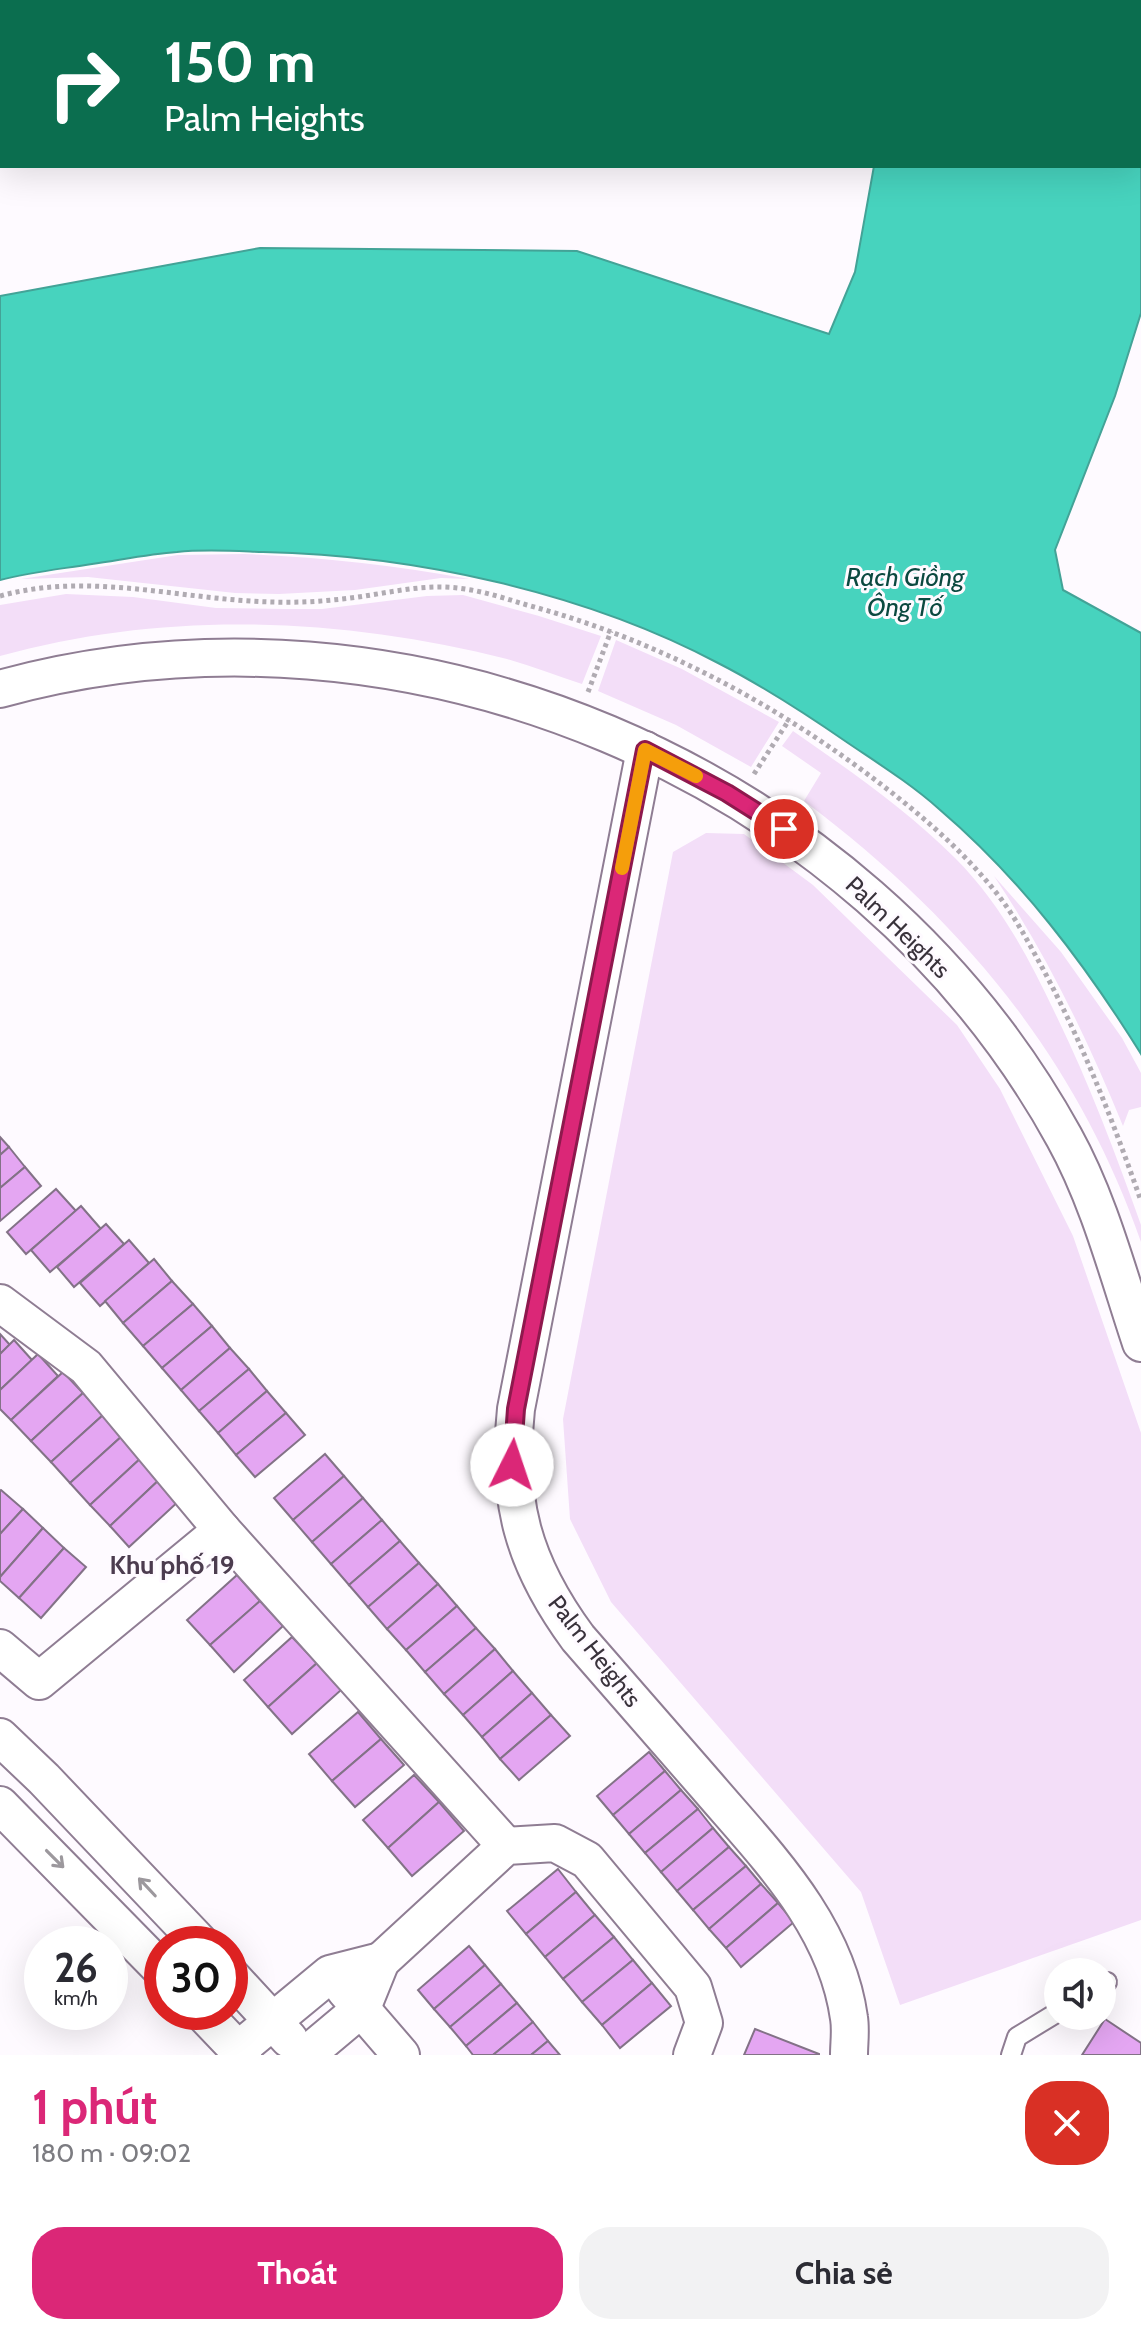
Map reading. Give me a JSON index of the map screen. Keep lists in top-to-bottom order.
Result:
{
  "streets": {
    "street": ["Palm Heights"]
  },
  "districts": ["Khu phố 19"],
  "water": ["Rạch Giồng Ông Tố"],
  "page": {
    "turn": ["150 m", "Palm Heights"],
    "speed": "26 km/h",
    "limit": "30",
    "heading": ["1 phút", "180 m · 09:02"],
    "buttons": ["Thoát", "Chia sẻ"]
  }
}
